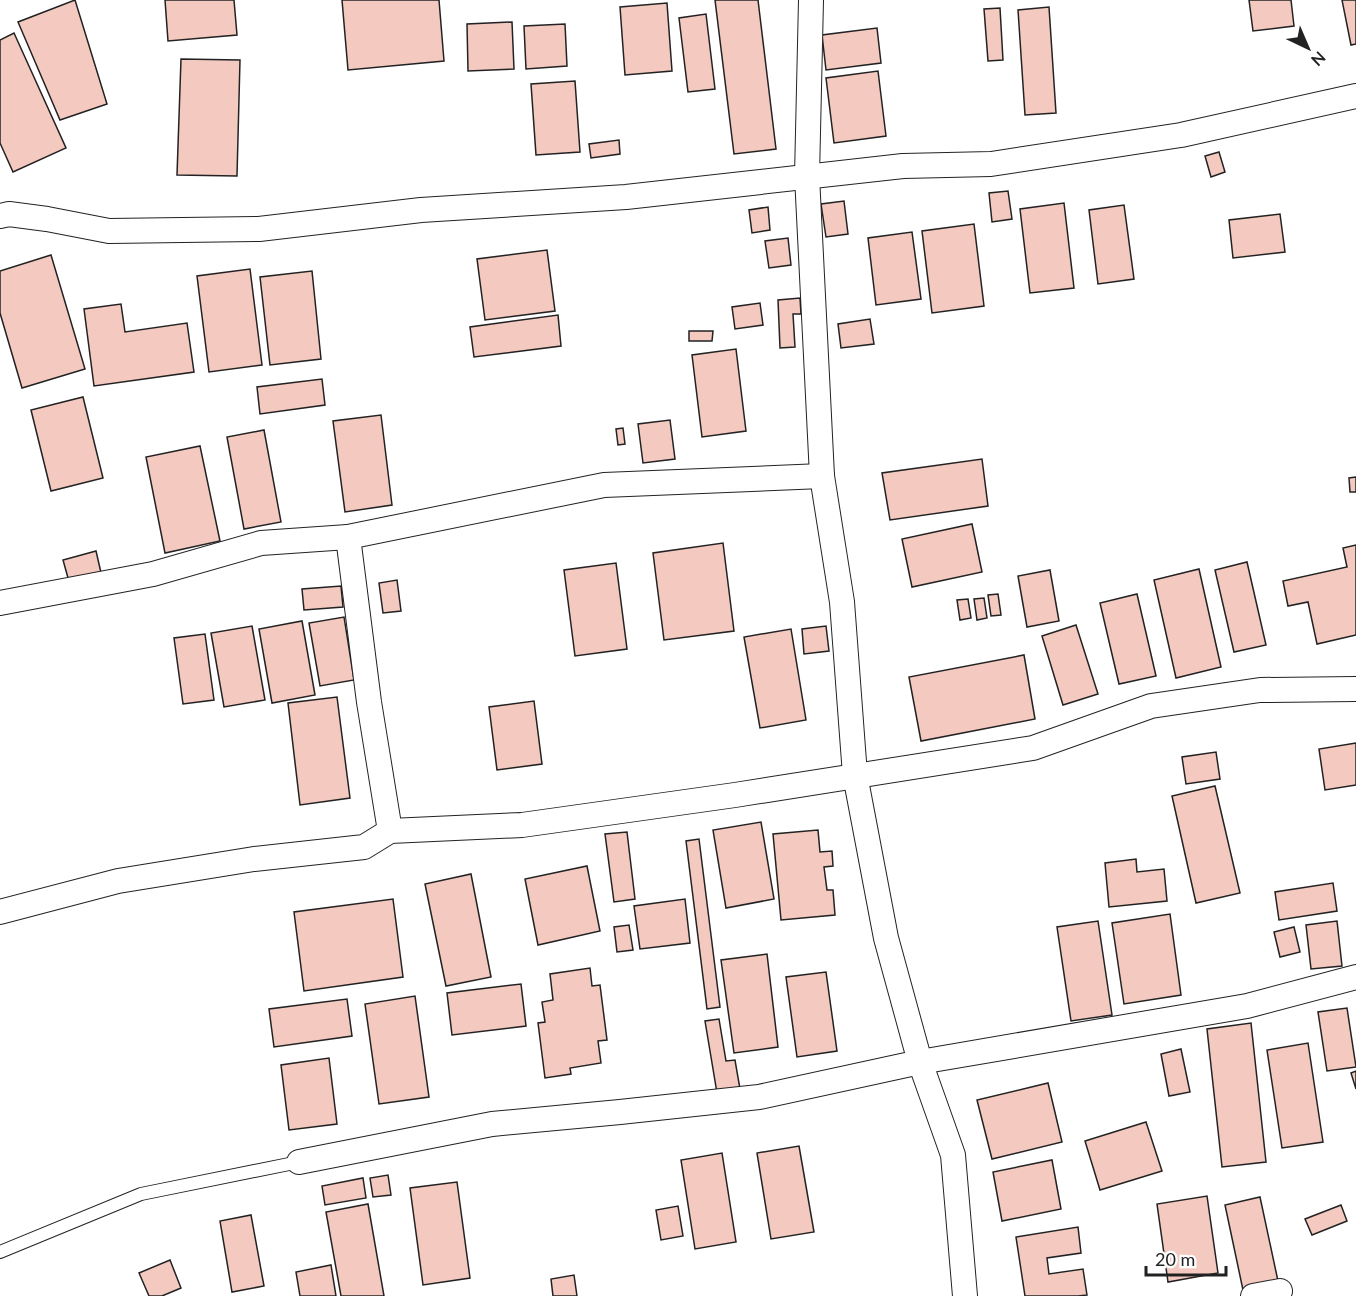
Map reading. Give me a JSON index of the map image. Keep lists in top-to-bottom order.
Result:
{
  "scale_bar": "20 m",
  "north": "bottom right"
}
